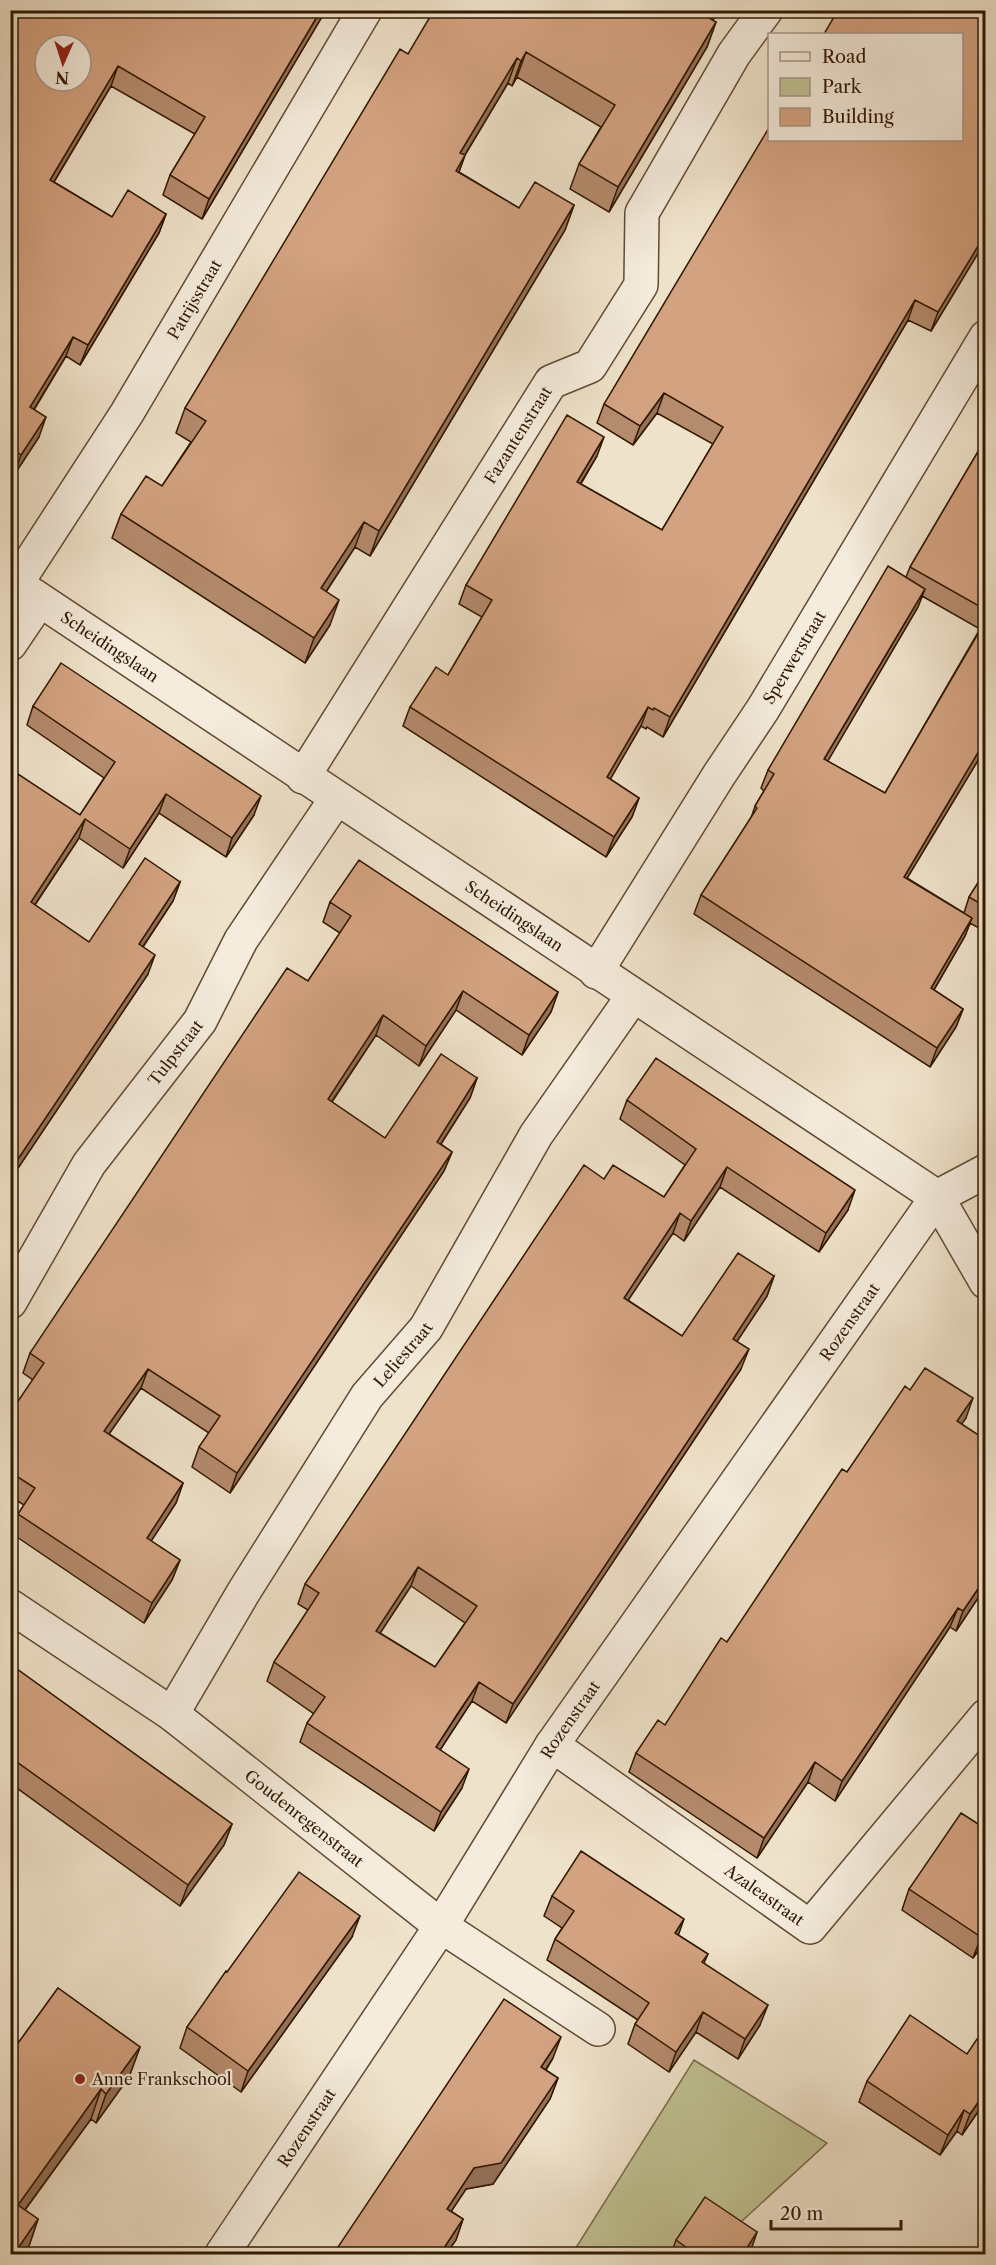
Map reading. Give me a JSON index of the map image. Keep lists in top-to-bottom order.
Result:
{
  "streets": {
    "street": [
      "Patrijsstraat",
      "Fazantenstraat",
      "Scheidingslaan",
      "Sperwerstraat",
      "Tulpstraat",
      "Rozenstraat",
      "Leliestraat",
      "Goudenregenstraat",
      "Azaleastraat"
    ]
  },
  "crossings": [
    ["Patrijsstraat", "Scheidingslaan"],
    ["Fazantenstraat", "Scheidingslaan"],
    ["Scheidingslaan", "Sperwerstraat"],
    ["Scheidingslaan", "Tulpstraat"],
    ["Scheidingslaan", "Rozenstraat"],
    ["Scheidingslaan", "Leliestraat"],
    ["Rozenstraat", "Goudenregenstraat"],
    ["Rozenstraat", "Azaleastraat"],
    ["Leliestraat", "Goudenregenstraat"]
  ],
  "places": ["Anne Frankschool"],
  "legend": ["Road", "Park", "Building"],
  "scale_bar": "20 m",
  "north": "bottom"
}
